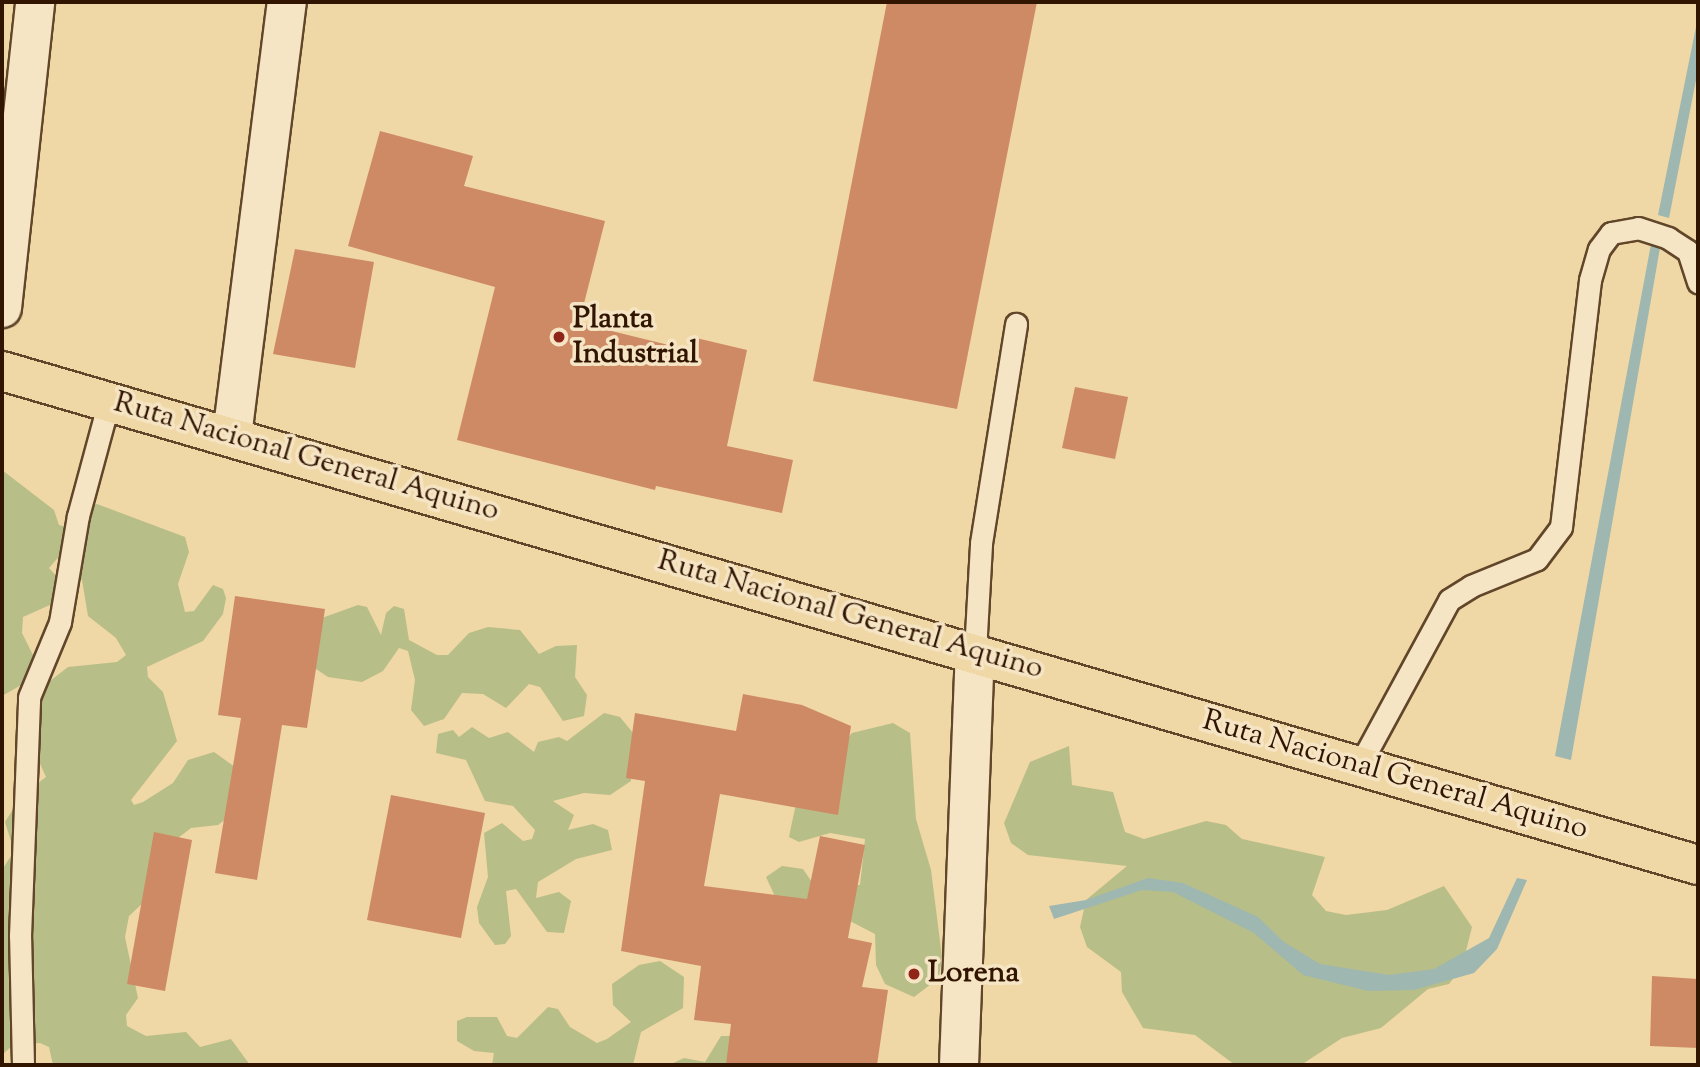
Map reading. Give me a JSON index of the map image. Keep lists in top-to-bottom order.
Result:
{
  "streets": {
    "highway": ["Ruta Nacional General Aquino"]
  },
  "places": ["Planta Industrial", "Lorena"]
}
